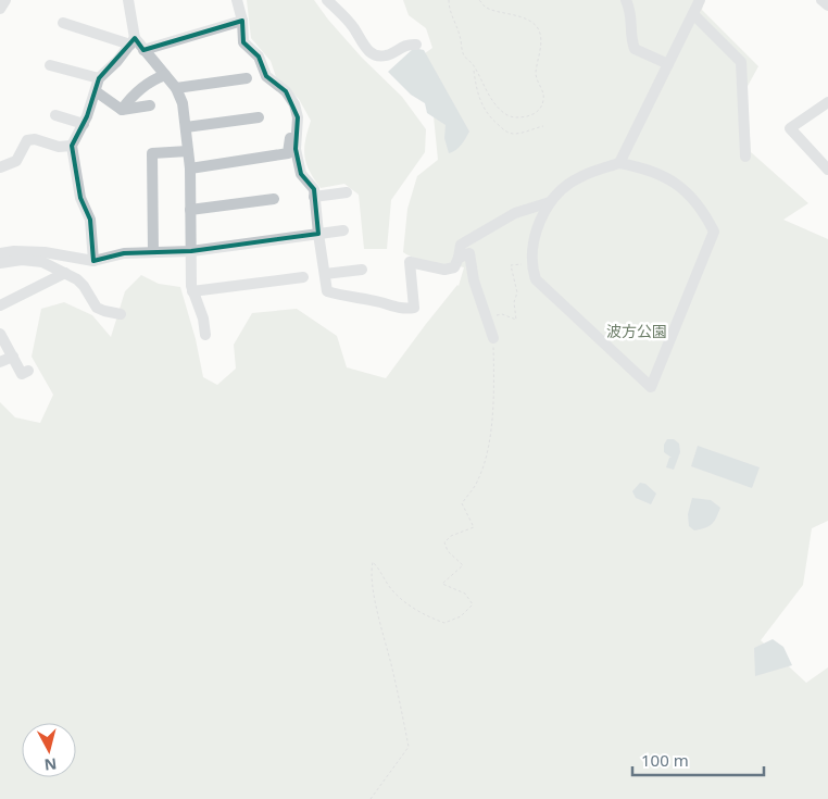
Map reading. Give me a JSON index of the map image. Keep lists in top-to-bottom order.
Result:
{
  "parks": ["波方公園"],
  "scale_bar": "100 m",
  "north": "bottom"
}
